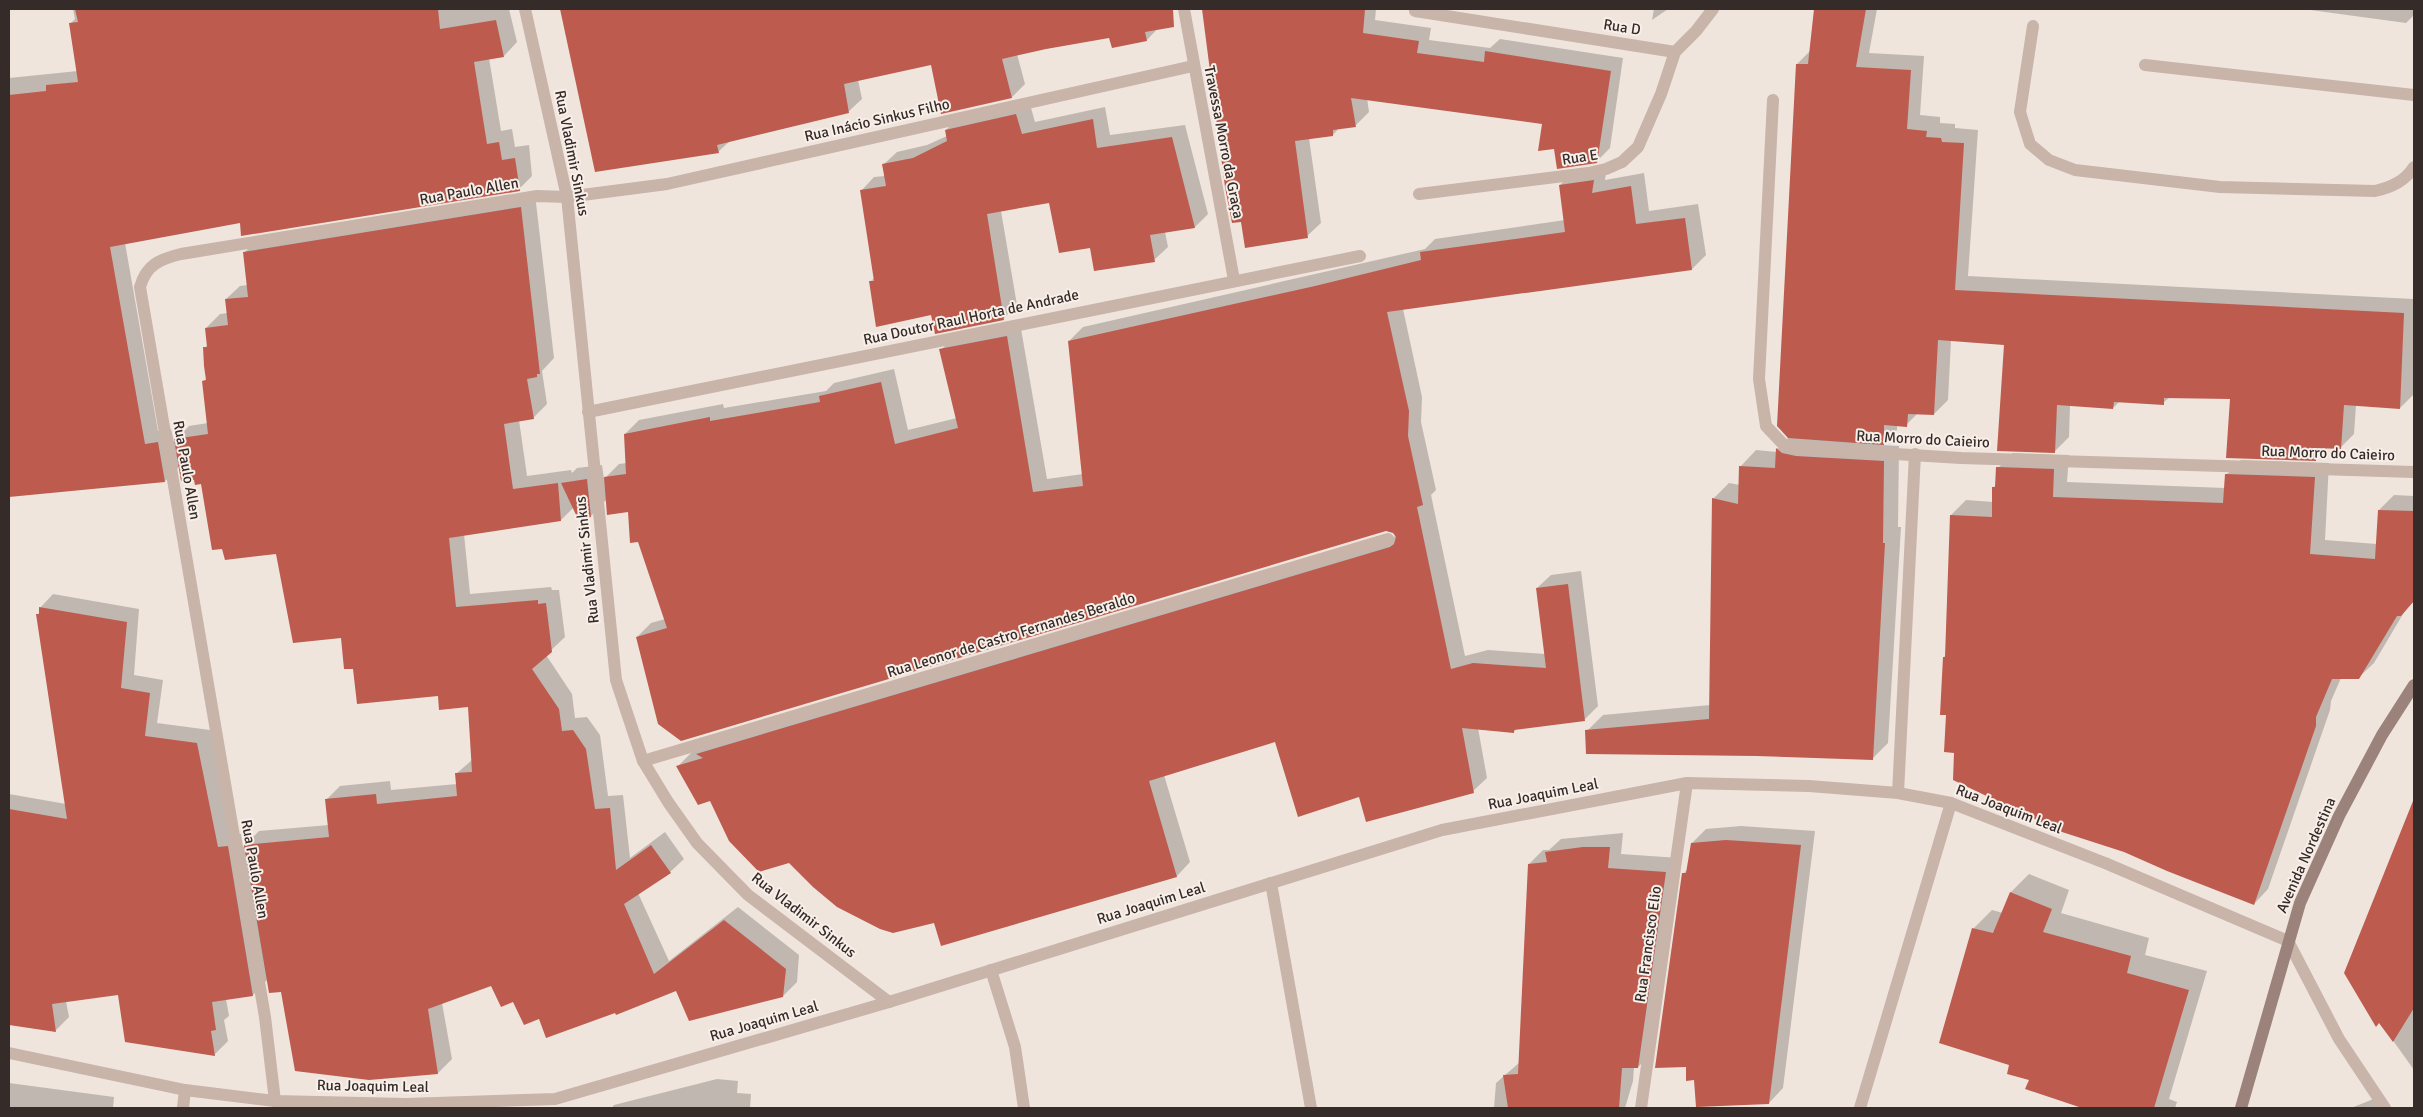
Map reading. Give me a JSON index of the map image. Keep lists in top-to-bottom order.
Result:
{
  "streets": {
    "main road": ["Avenida Nordestina"],
    "street": [
      "Rua D",
      "Rua Inácio Sinkus Filho",
      "Travessa Morro da Graça",
      "Rua Vladimir Sinkus",
      "Rua E",
      "Rua Paulo Allen",
      "Rua Doutor Raul Horta de Andrade",
      "Rua Morro do Caieiro",
      "Rua Leonor de Castro Fernandes Beraldo",
      "Rua Joaquim Leal",
      "Rua Francisco Elio"
    ]
  },
  "crossings": [
    ["Rua D", "Rua E"],
    ["Rua Inácio Sinkus Filho", "Travessa Morro da Graça"],
    ["Rua Inácio Sinkus Filho", "Rua Vladimir Sinkus"],
    ["Rua Inácio Sinkus Filho", "Rua Paulo Allen"],
    ["Travessa Morro da Graça", "Rua Doutor Raul Horta de Andrade"],
    ["Rua Vladimir Sinkus", "Rua Paulo Allen"],
    ["Rua Vladimir Sinkus", "Rua Doutor Raul Horta de Andrade"],
    ["Rua Vladimir Sinkus", "Rua Leonor de Castro Fernandes Beraldo"],
    ["Rua Vladimir Sinkus", "Rua Joaquim Leal"],
    ["Rua Paulo Allen", "Rua Joaquim Leal"],
    ["Rua Joaquim Leal", "Avenida Nordestina"],
    ["Rua Joaquim Leal", "Rua Francisco Elio"]
  ]
}
